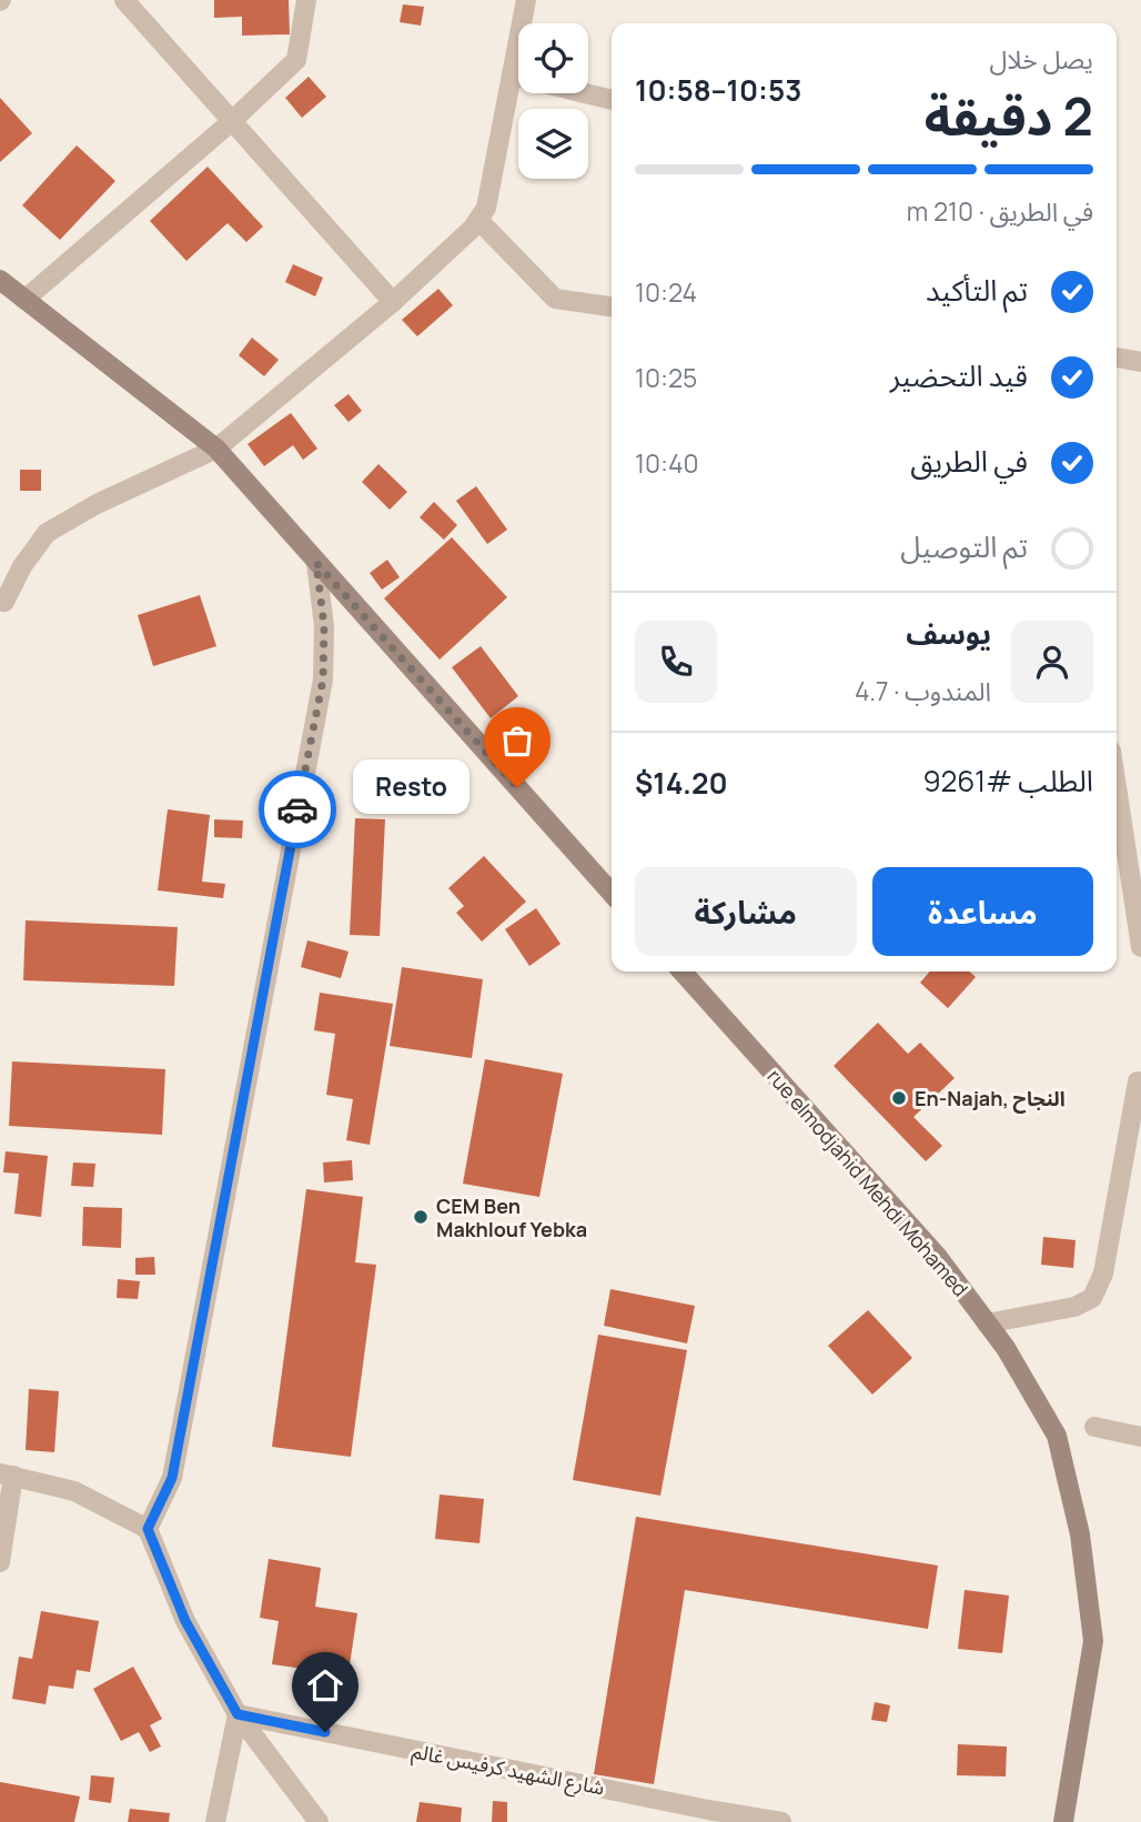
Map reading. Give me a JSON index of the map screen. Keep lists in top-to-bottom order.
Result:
{
  "streets": {
    "main road": ["rue elmodjahid Mehdi Mohamed"],
    "street": ["شارع الشهيد كرفيس غالم"]
  },
  "places": ["Resto", "En-Najah, النجاح", "CEM Ben Makhlouf Yebka"],
  "page": {
    "heading": ["2 دقيقة", "يصل خلال", "10:53–10:58"],
    "panel": [
      "يوسف",
      "المندوب · 4.7",
      "الطلب #9261",
      "$14.20"
    ],
    "bar": "في الطريق · 210 m",
    "list": [
      ["تم التأكيد", "10:24"],
      ["قيد التحضير", "10:25"],
      ["في الطريق", "10:40"],
      "تم التوصيل"
    ],
    "bubble": "Resto",
    "buttons": ["مساعدة", "مشاركة"]
  }
}
